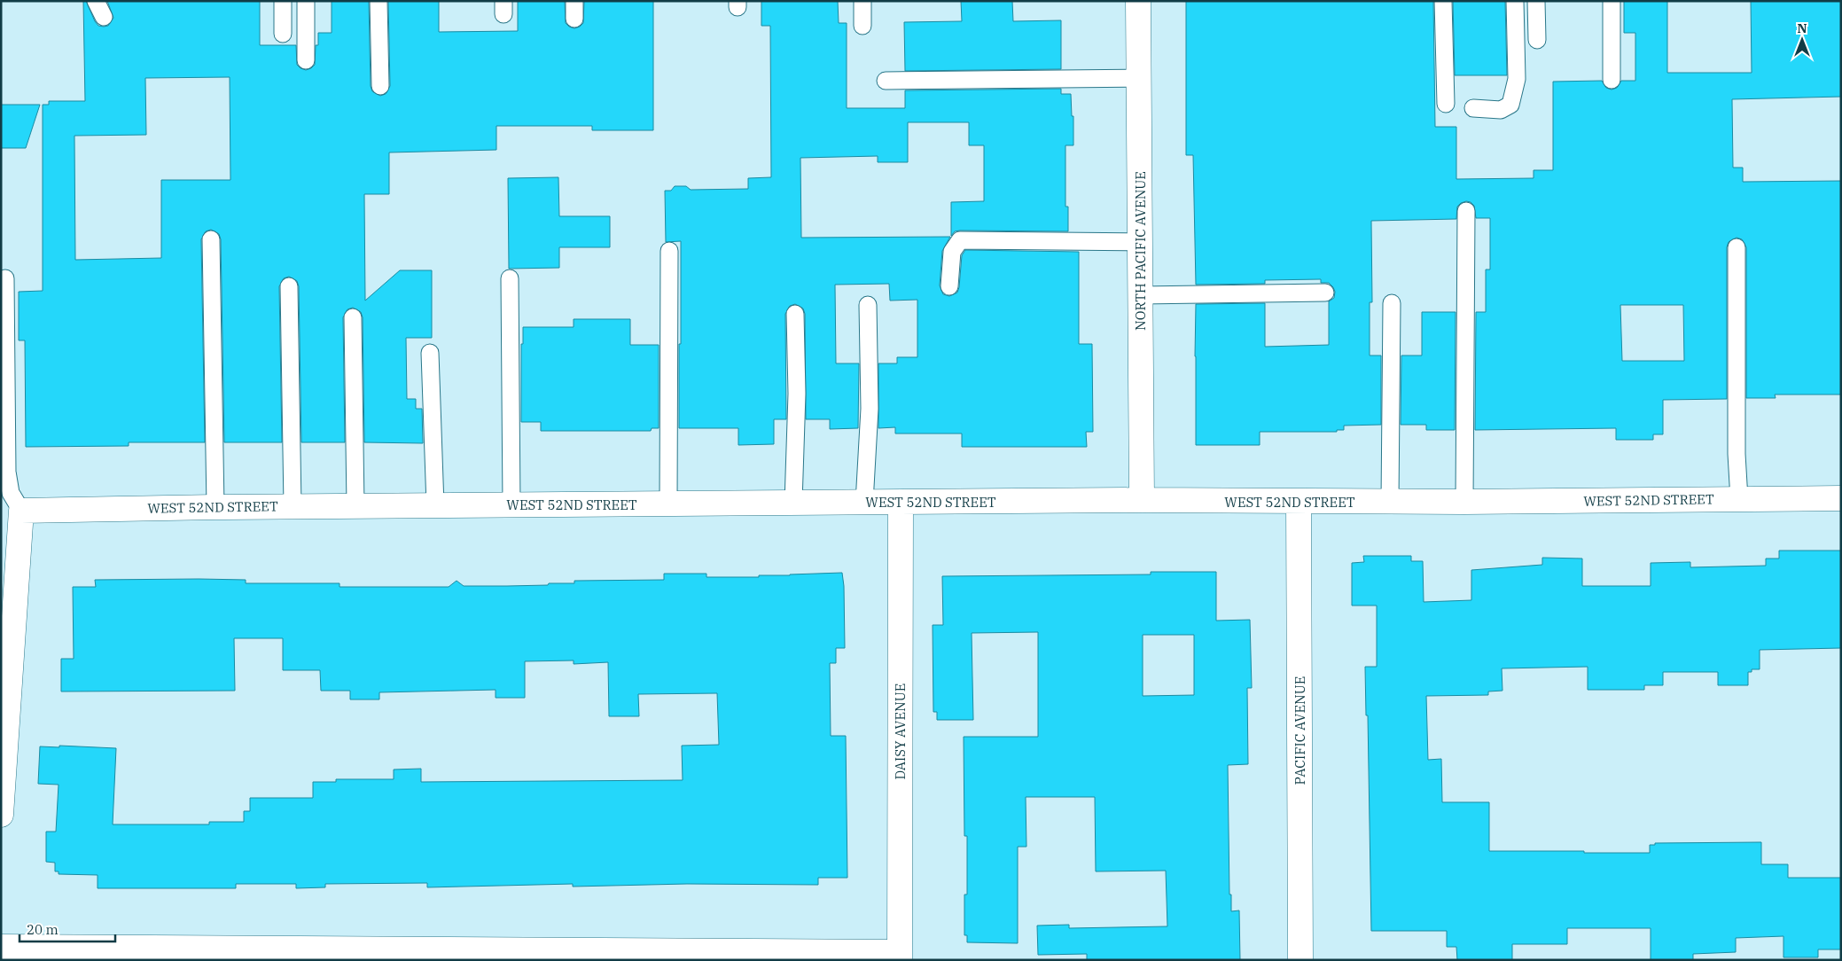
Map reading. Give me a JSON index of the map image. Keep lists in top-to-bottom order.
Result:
{
  "streets": {
    "street": [
      "NORTH PACIFIC AVENUE",
      "WEST 52ND STREET",
      "PACIFIC AVENUE",
      "DAISY AVENUE"
    ]
  },
  "crossings": [
    ["NORTH PACIFIC AVENUE", "WEST 52ND STREET"],
    ["WEST 52ND STREET", "PACIFIC AVENUE"],
    ["WEST 52ND STREET", "DAISY AVENUE"]
  ],
  "scale_bar": "20 m",
  "north": "top"
}
